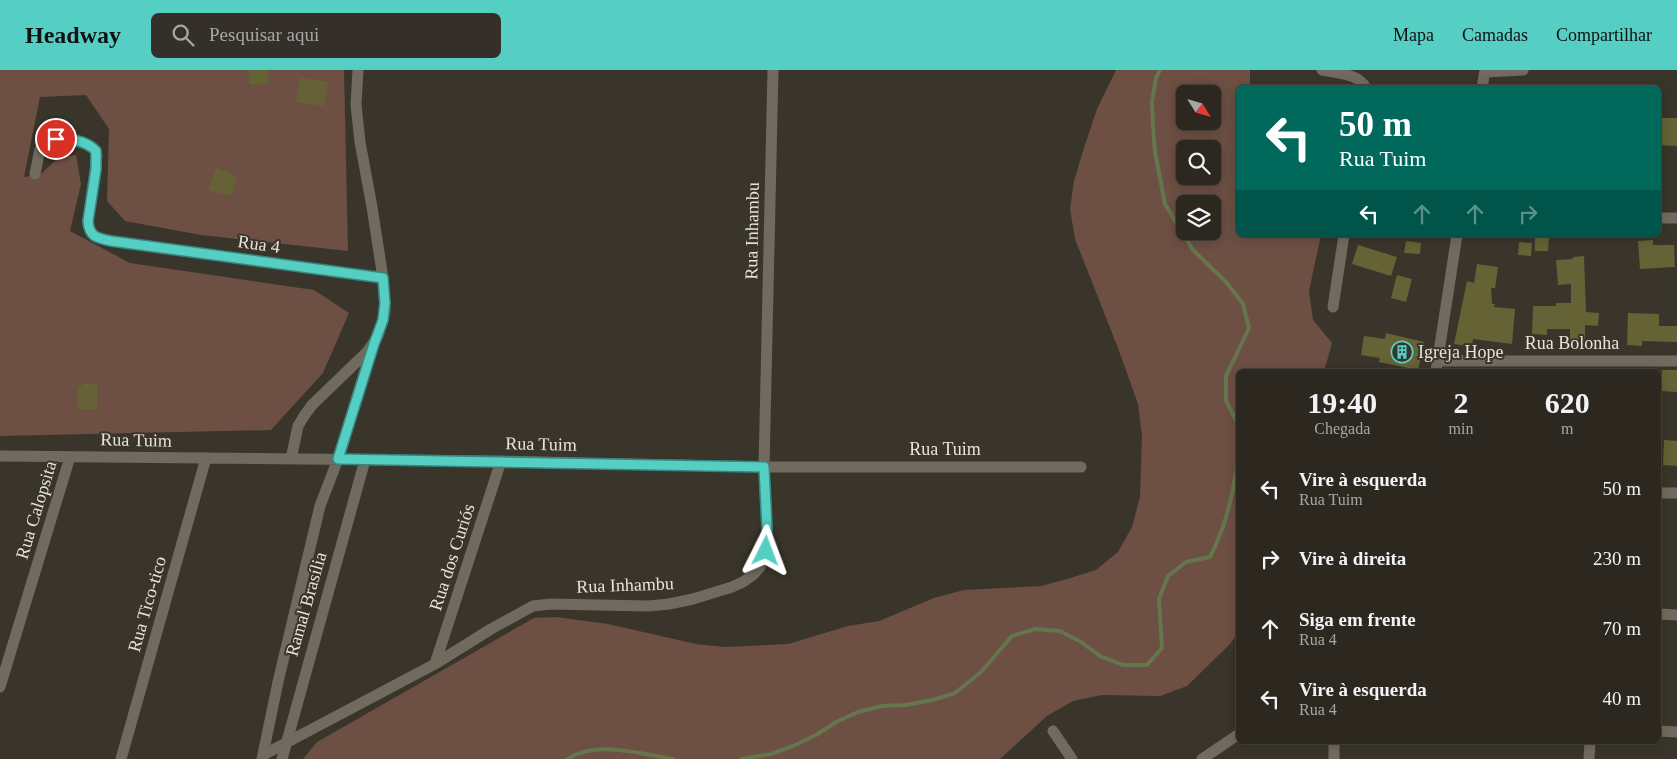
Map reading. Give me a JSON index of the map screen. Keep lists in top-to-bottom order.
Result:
{
  "streets": {
    "street": [
      "Rua Inhambu",
      "Rua 4",
      "Rua Bolonha",
      "Rua Tuim",
      "Rua Calopsita",
      "Rua dos Curiós",
      "Rua Tico-tico",
      "Ramal Brasília"
    ]
  },
  "crossings": [
    ["Rua Inhambu", "Rua Tuim"],
    ["Rua Inhambu", "Rua dos Curiós"],
    ["Rua Inhambu", "Ramal Brasília"],
    ["Rua Tuim", "Rua Calopsita"],
    ["Rua Tuim", "Rua dos Curiós"],
    ["Rua Tuim", "Rua Tico-tico"],
    ["Rua Tuim", "Ramal Brasília"]
  ],
  "places": {
    "building": ["Igreja Hope"]
  },
  "north": "bottom right",
  "page": {
    "header": "Headway",
    "search": "Pesquisar aqui",
    "nav": ["Mapa", "Camadas", "Compartilhar"],
    "turn": ["50 m", "Rua Tuim"],
    "eta": [
      "19:40",
      "Chegada",
      "2",
      "min",
      "620",
      "m"
    ],
    "list": [
      {
        "name": "Vire à esquerda",
        "note": "Rua Tuim",
        "value": "50 m"
      },
      {
        "name": "Vire à direita",
        "value": "230 m"
      },
      {
        "name": "Siga em frente",
        "note": "Rua 4",
        "value": "70 m"
      },
      {
        "name": "Vire à esquerda",
        "note": "Rua 4",
        "value": "40 m"
      }
    ]
  }
}
